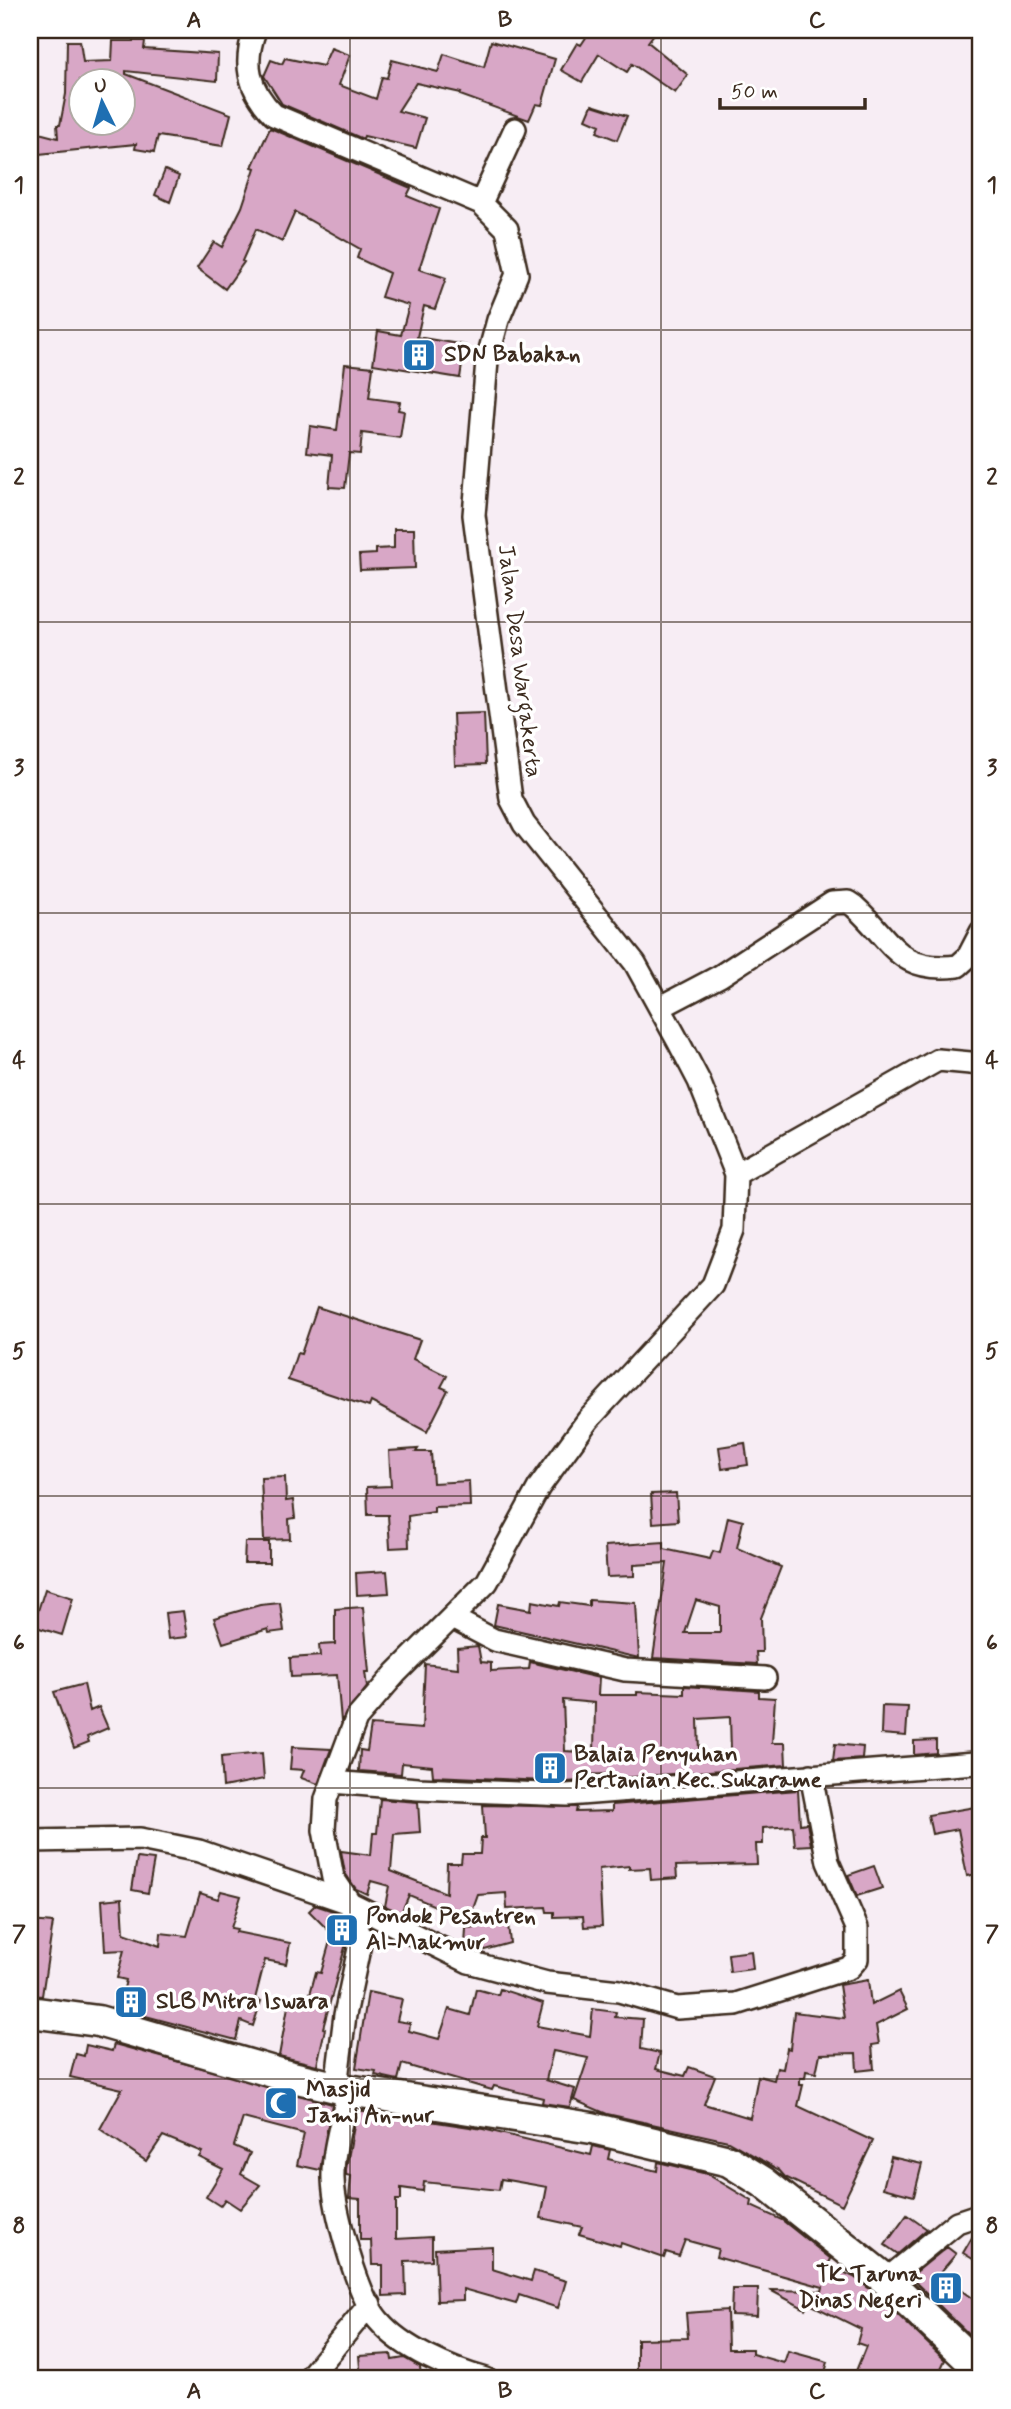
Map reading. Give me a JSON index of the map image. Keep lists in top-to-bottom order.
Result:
{
  "streets": {
    "street": ["Jalan Desa Wargakerta"]
  },
  "places": {
    "building": [
      "SDN Babakan",
      "Balaia Penyuhan Pertanian Kec. Sukarame",
      "Pondok Pesantren Al-Makmur",
      "SLB Mitra Iswara",
      "TK Taruna Dinas Negeri"
    ],
    "mosque": ["Masjid Jami An-nur"]
  },
  "scale_bar": "50 m",
  "north": "top",
  "grid": {
    "columns": ["A", "B", "C"],
    "rows": [
      "1",
      "2",
      "3",
      "4",
      "5",
      "6",
      "7",
      "8"
    ]
  }
}
